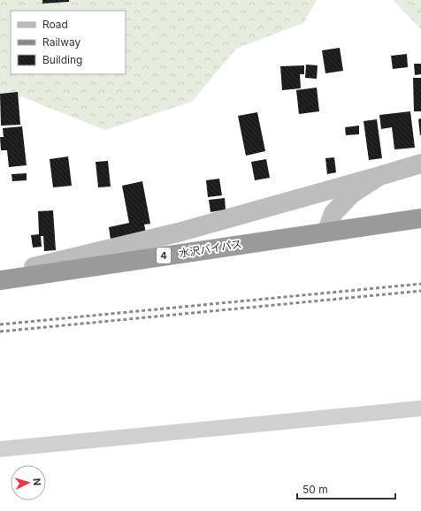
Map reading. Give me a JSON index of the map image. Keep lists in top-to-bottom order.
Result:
{
  "streets": {
    "highway": ["水沢バイパス", "4"]
  },
  "legend": ["Road", "Railway", "Building"],
  "scale_bar": "50 m",
  "north": "right"
}
